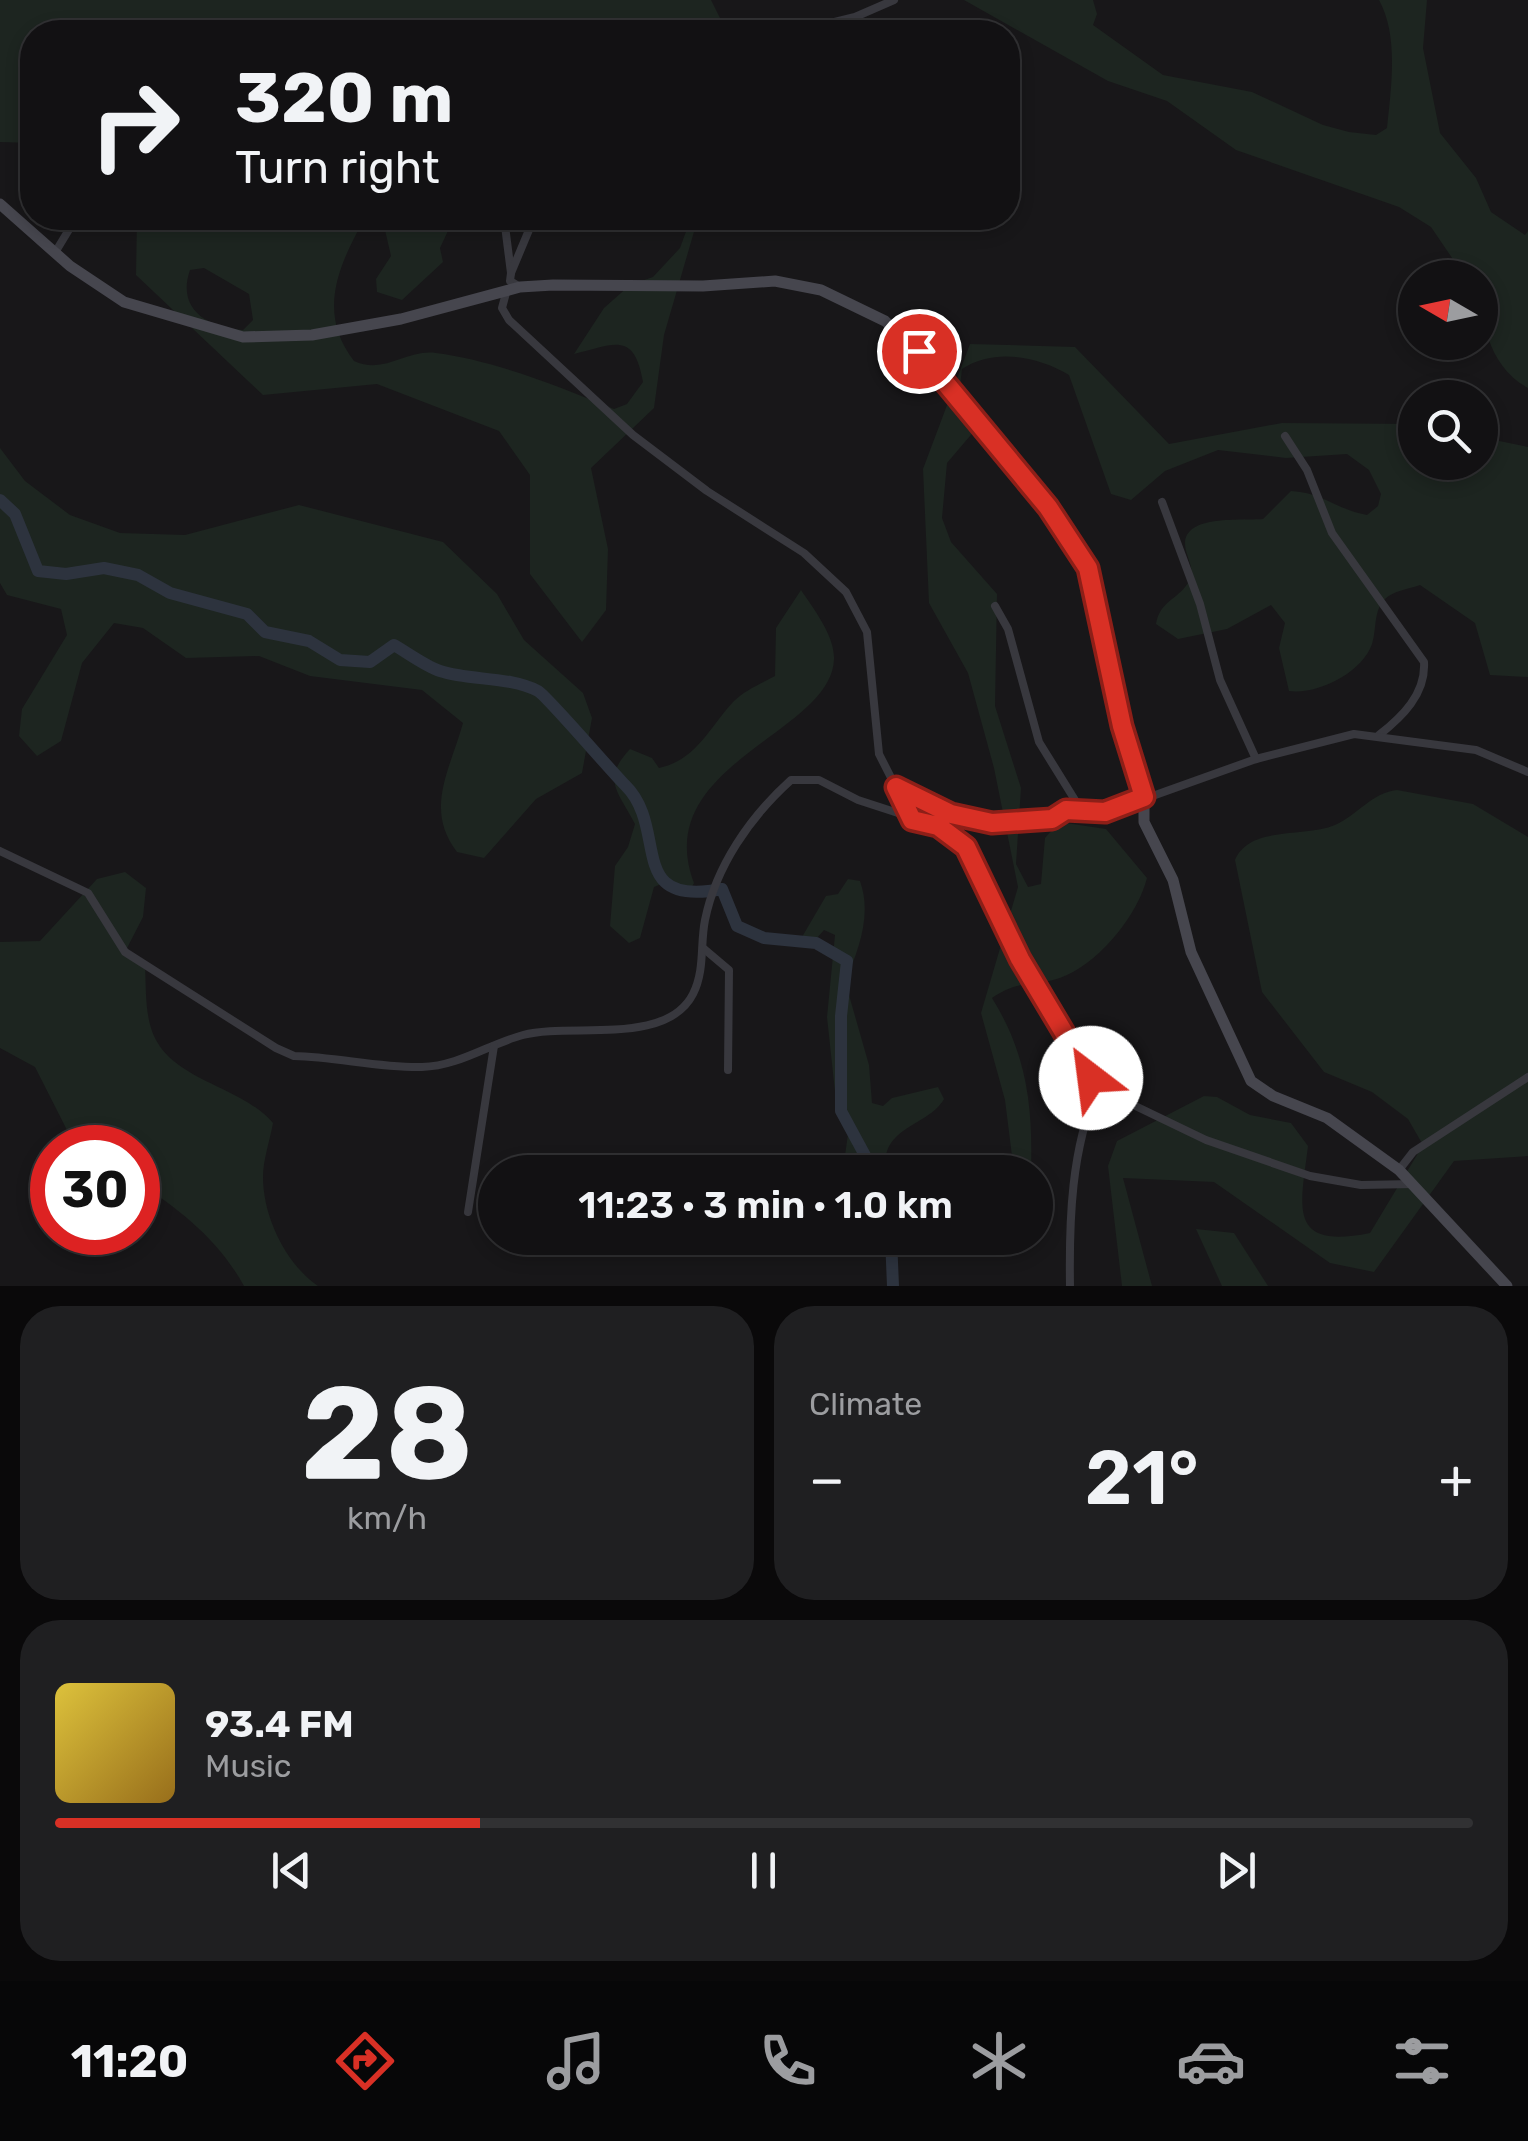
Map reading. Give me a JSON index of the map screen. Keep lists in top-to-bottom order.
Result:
{
  "north": "left",
  "page": {
    "turn": ["320 m", "Turn right"],
    "limit": "30",
    "trip": "11:23 · 3 min · 1.0 km",
    "tile": [
      ["28", "km/h"],
      "Climate"
    ],
    "heat": ["−", "21°", "+"],
    "song": ["93.4 FM", "Music"],
    "tabs": "11:20"
  }
}
